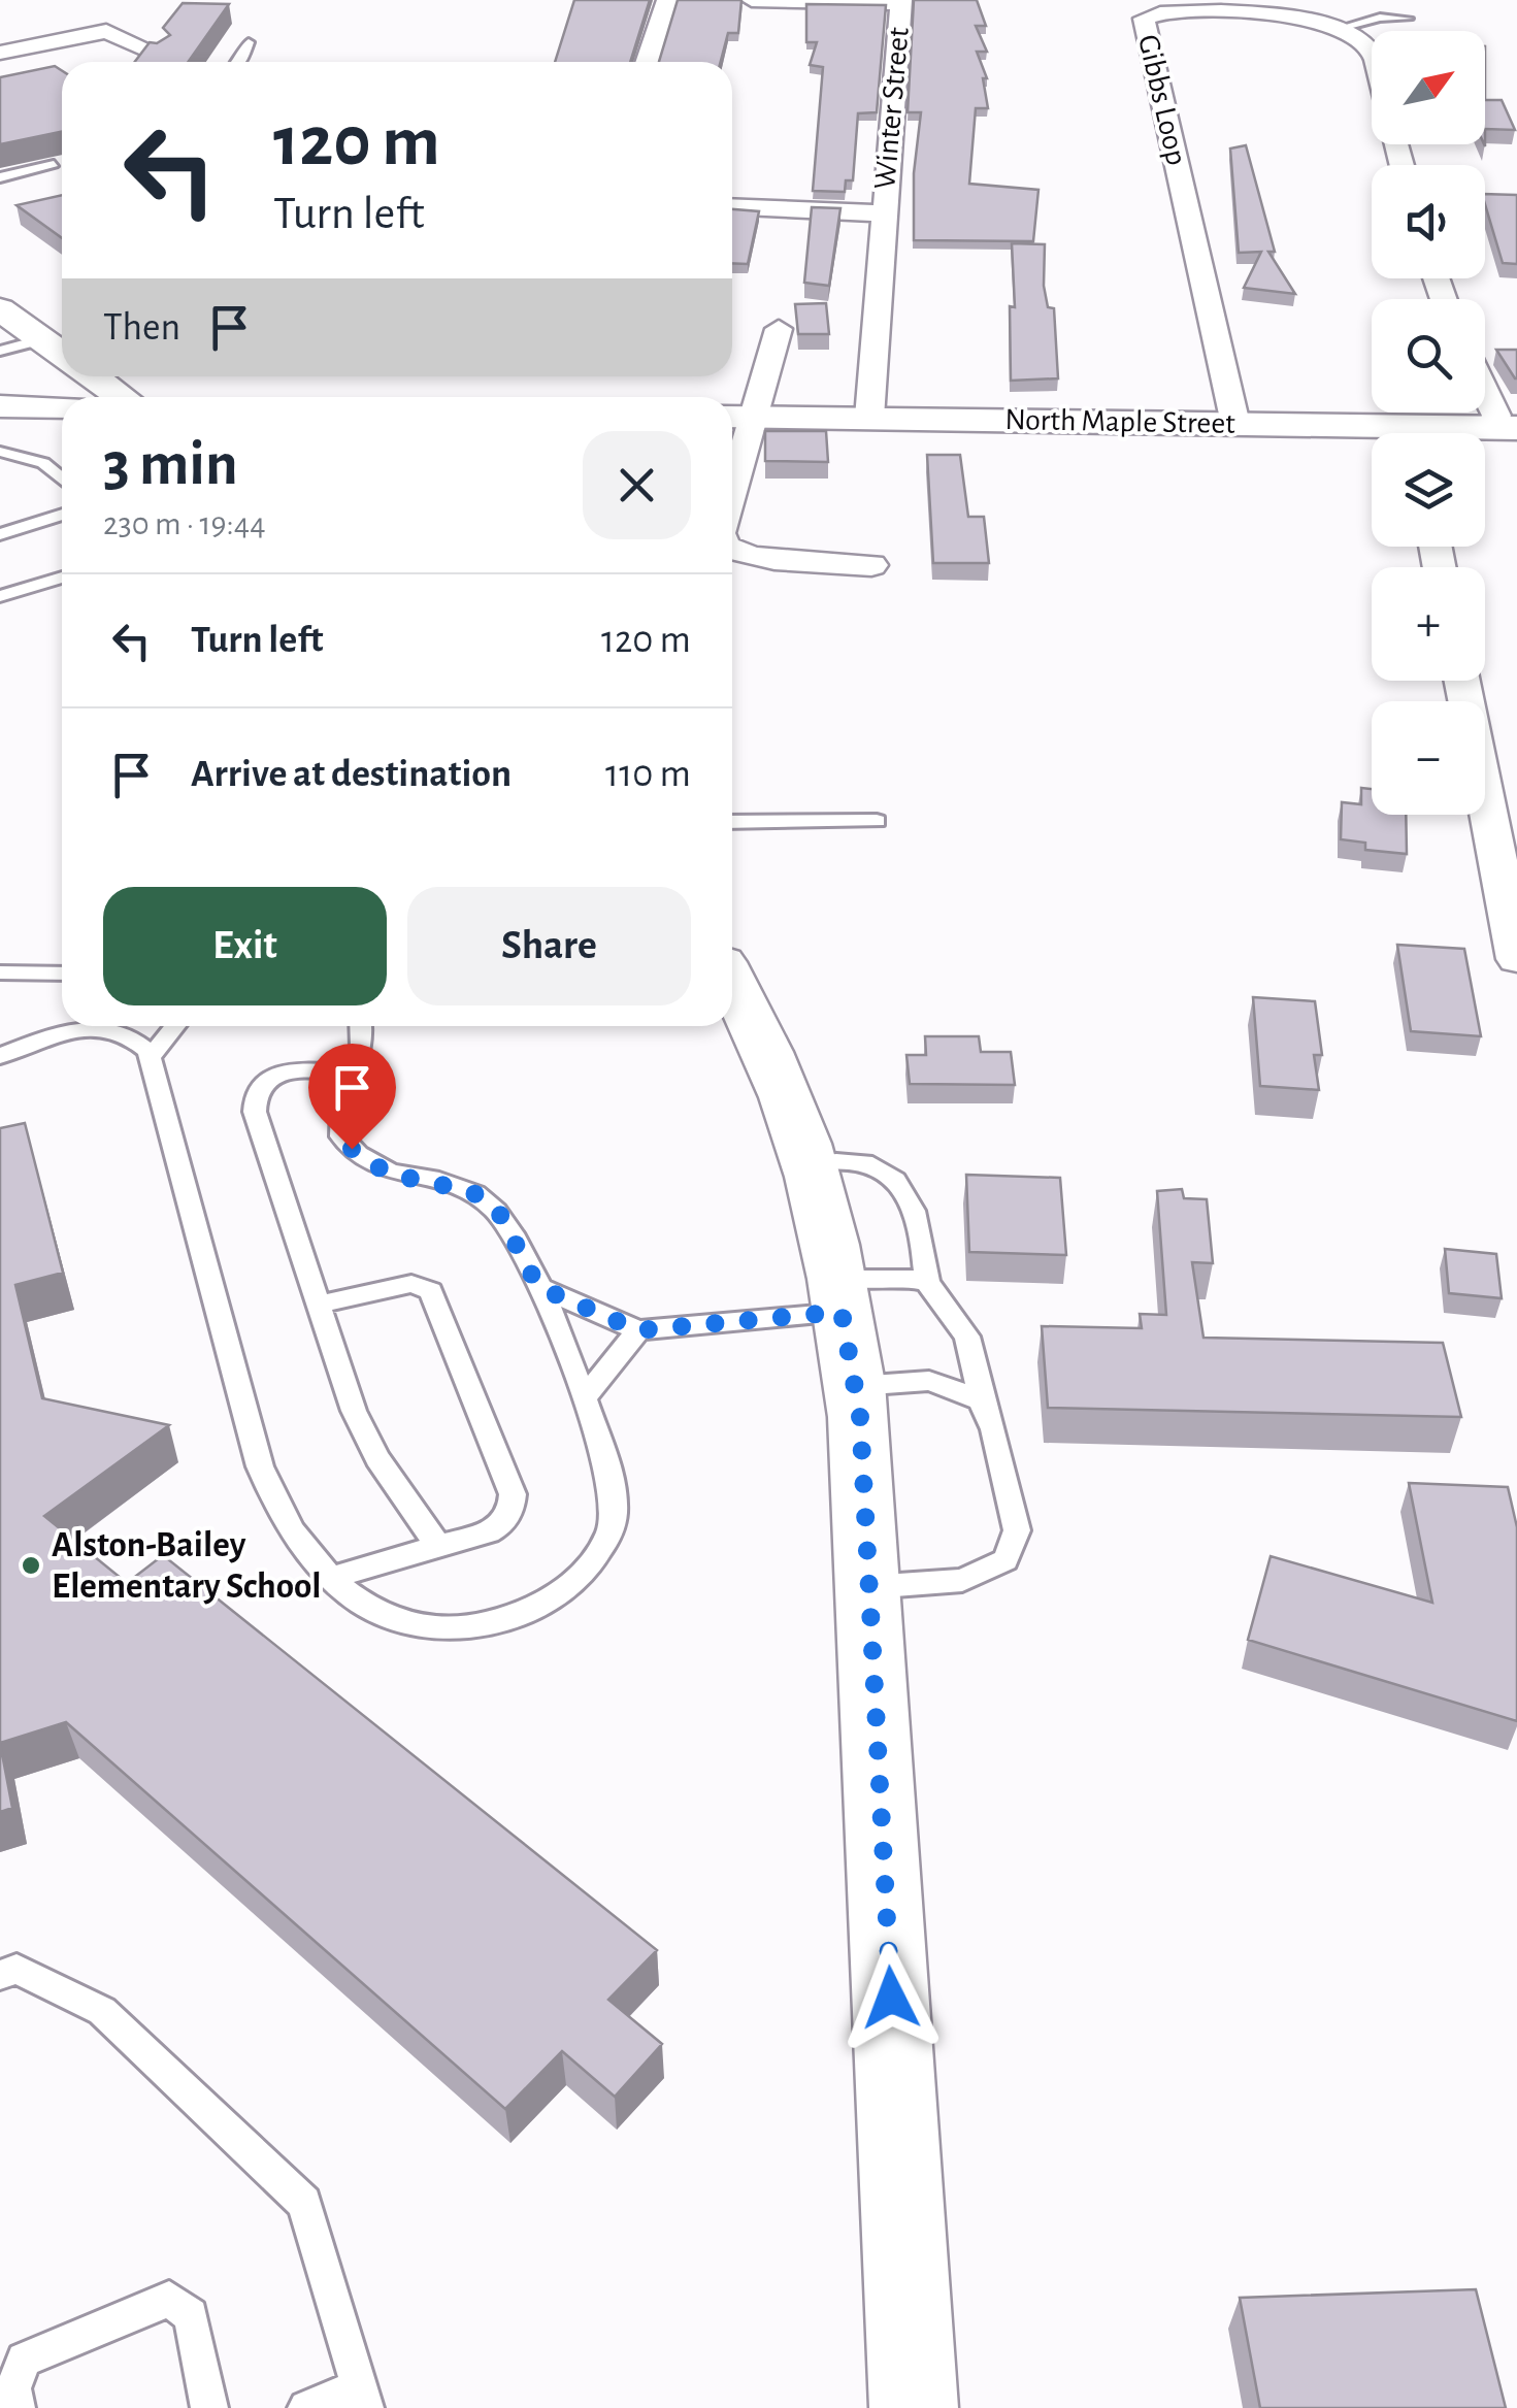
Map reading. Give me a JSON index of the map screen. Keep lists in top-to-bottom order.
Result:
{
  "streets": {
    "main road": ["North Maple Street"],
    "street": ["Gibbs Loop", "Winter Street"]
  },
  "crossings": [
    ["Gibbs Loop", "North Maple Street"],
    ["Winter Street", "North Maple Street"]
  ],
  "places": ["Alston-Bailey Elementary School"],
  "north": "top right",
  "page": {
    "map_buttons": ["+", "−"],
    "turn": ["120 m", "Turn left"],
    "then": "Then",
    "heading": ["3 min", "230 m · 19:44"],
    "list": [
      {
        "name": "Turn left",
        "value": "120 m"
      },
      {
        "name": "Arrive at destination",
        "value": "110 m"
      }
    ],
    "buttons": ["Exit", "Share"]
  }
}
